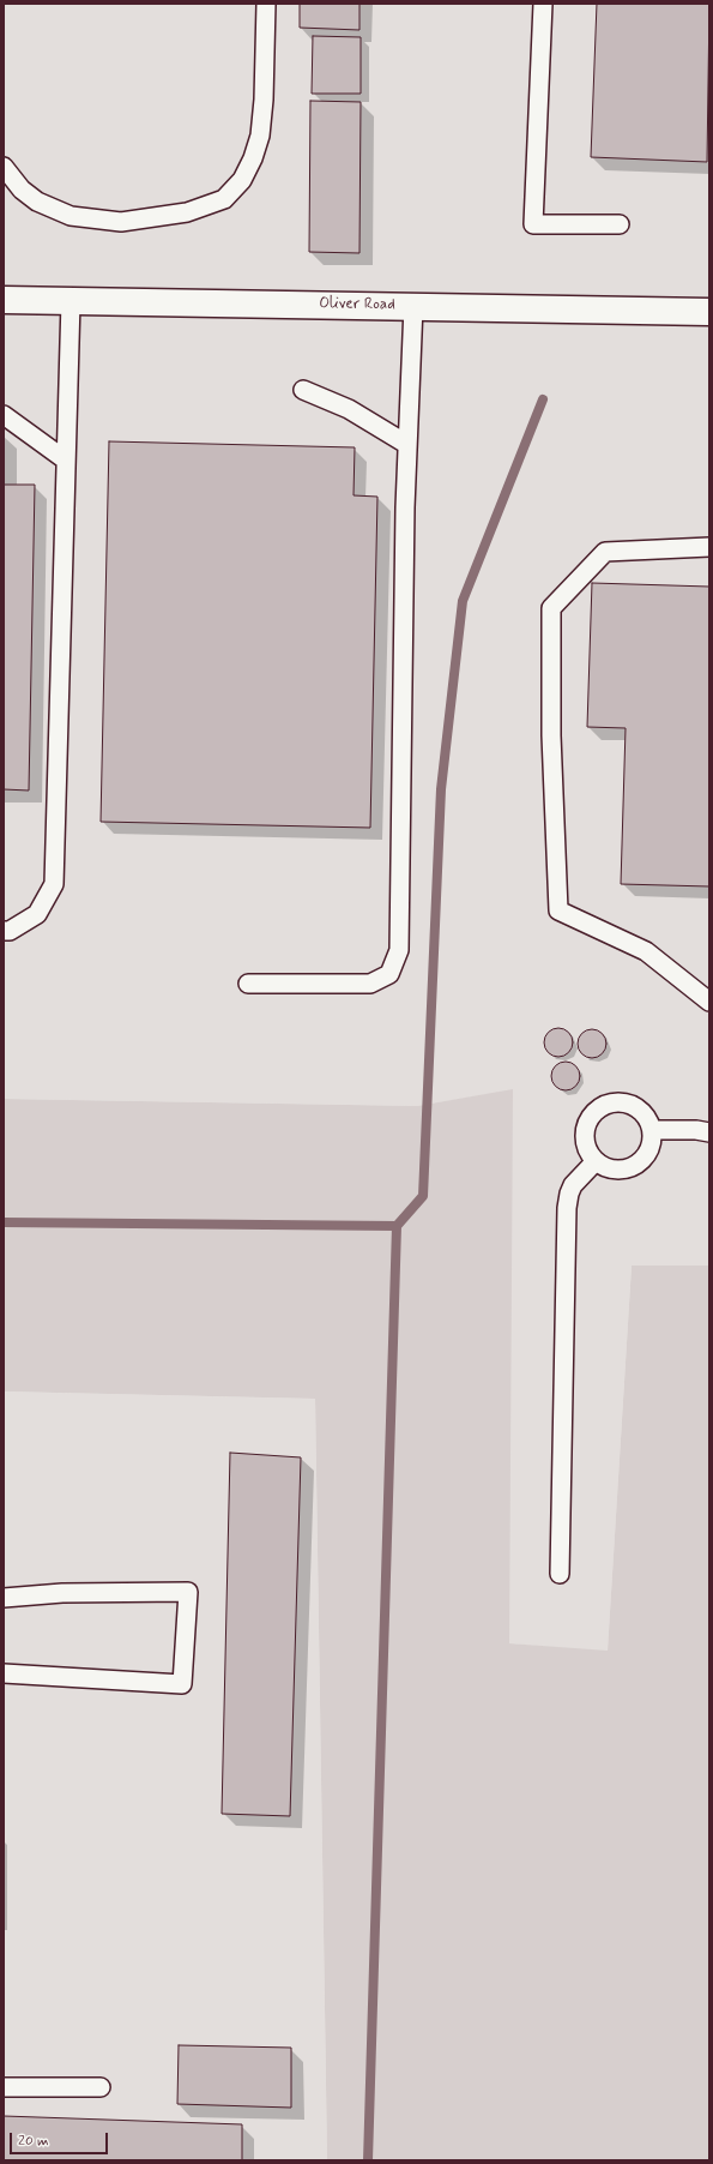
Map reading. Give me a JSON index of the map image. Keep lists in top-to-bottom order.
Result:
{
  "streets": {
    "main road": ["Oliver Road"]
  },
  "scale_bar": "20 m"
}
